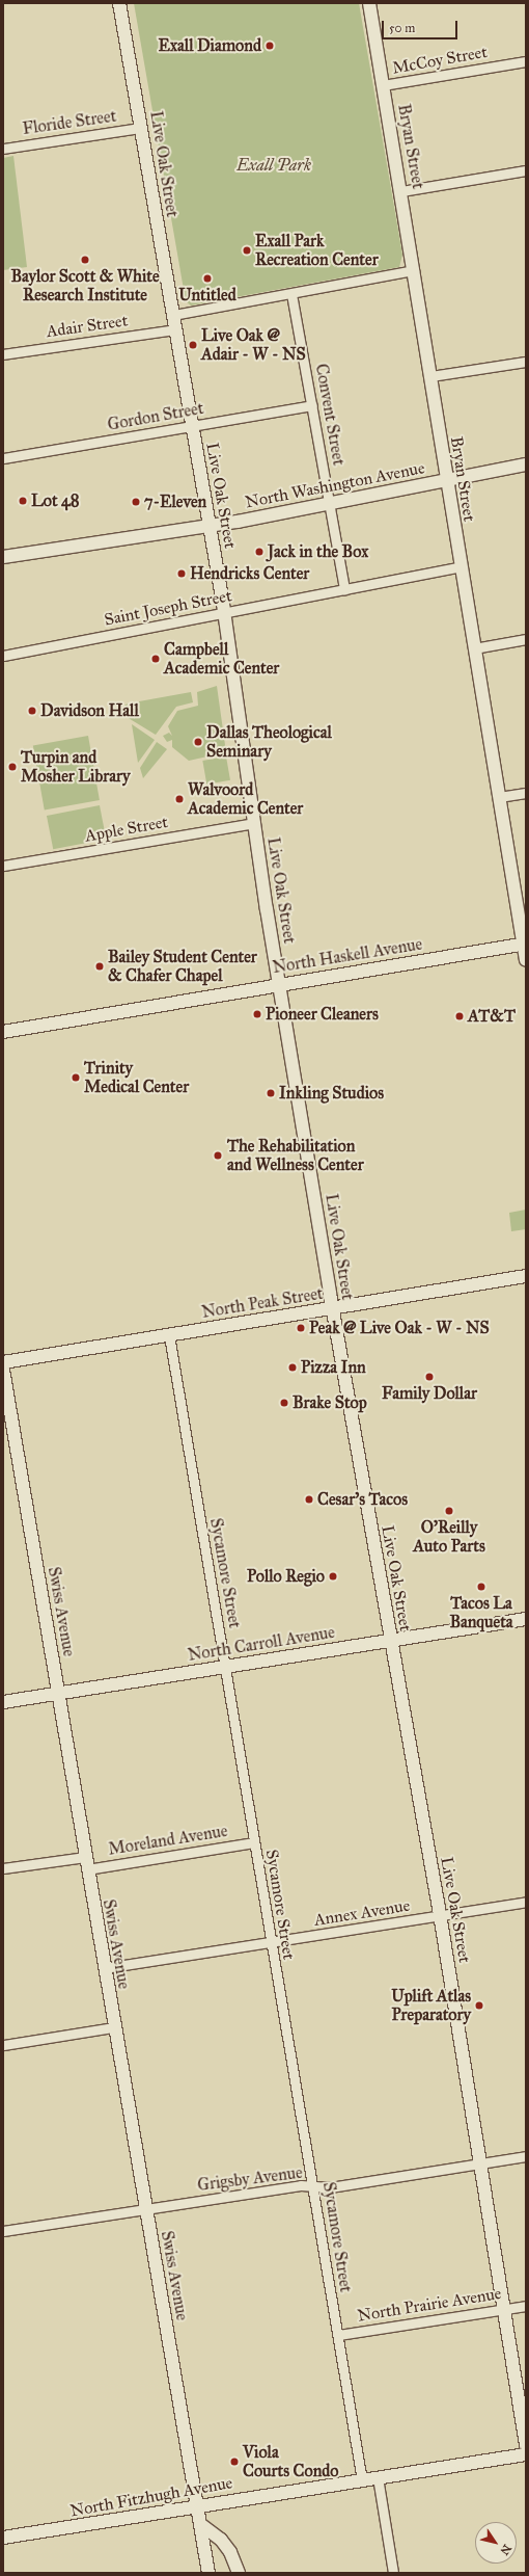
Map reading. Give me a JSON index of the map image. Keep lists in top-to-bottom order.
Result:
{
  "streets": {
    "street": [
      "McCoy Street",
      "Floride Street",
      "Bryan Street",
      "Live Oak Street",
      "Adair Street",
      "Convent Street",
      "Gordon Street",
      "North Washington Avenue",
      "Saint Joseph Street",
      "Apple Street",
      "North Haskell Avenue",
      "North Peak Street",
      "Sycamore Street",
      "Swiss Avenue",
      "North Carroll Avenue",
      "Moreland Avenue",
      "Annex Avenue",
      "Grigsby Avenue",
      "North Prairie Avenue",
      "North Fitzhugh Avenue"
    ]
  },
  "crossings": [
    ["McCoy Street", "Bryan Street"],
    ["Floride Street", "Live Oak Street"],
    ["Bryan Street", "North Washington Avenue"],
    ["Bryan Street", "Saint Joseph Street"],
    ["Bryan Street", "North Haskell Avenue"],
    ["Live Oak Street", "Adair Street"],
    ["Live Oak Street", "Gordon Street"],
    ["Live Oak Street", "North Washington Avenue"],
    ["Live Oak Street", "Saint Joseph Street"],
    ["Live Oak Street", "Apple Street"],
    ["Live Oak Street", "North Haskell Avenue"],
    ["Live Oak Street", "North Peak Street"],
    ["Live Oak Street", "North Carroll Avenue"],
    ["Live Oak Street", "Annex Avenue"],
    ["Live Oak Street", "Grigsby Avenue"],
    ["Live Oak Street", "North Prairie Avenue"],
    ["Convent Street", "Gordon Street"],
    ["Convent Street", "North Washington Avenue"],
    ["Convent Street", "Saint Joseph Street"],
    ["North Peak Street", "Sycamore Street"],
    ["Sycamore Street", "North Carroll Avenue"],
    ["Sycamore Street", "Moreland Avenue"],
    ["Sycamore Street", "Annex Avenue"],
    ["Sycamore Street", "Grigsby Avenue"],
    ["Sycamore Street", "North Prairie Avenue"],
    ["Sycamore Street", "North Fitzhugh Avenue"],
    ["Swiss Avenue", "North Carroll Avenue"],
    ["Swiss Avenue", "Moreland Avenue"],
    ["Swiss Avenue", "Annex Avenue"],
    ["Swiss Avenue", "Grigsby Avenue"],
    ["Swiss Avenue", "North Fitzhugh Avenue"]
  ],
  "parks": ["Exall Park"],
  "places": [
    "Exall Diamond",
    "Exall Park Recreation Center",
    "Baylor Scott & White Research Institute",
    "Untitled",
    "Live Oak @ Adair - W - NS",
    "Lot 48",
    "7-Eleven",
    "Jack in the Box",
    "Hendricks Center",
    "Campbell Academic Center",
    "Davidson Hall",
    "Dallas Theological Seminary",
    "Turpin and Mosher Library",
    "Walvoord Academic Center",
    "Bailey Student Center & Chafer Chapel",
    "Pioneer Cleaners",
    "AT&T",
    "Trinity Medical Center",
    "Inkling Studios",
    "The Rehabilitation and Wellness Center",
    "Peak @ Live Oak - W - NS",
    "Pizza Inn",
    "Family Dollar",
    "Brake Stop",
    "Cesar's Tacos",
    "O'Reilly Auto Parts",
    "Pollo Regio",
    "Tacos La Banqueta",
    "Uplift Atlas Preparatory",
    "Viola Courts Condo"
  ],
  "scale_bar": "50 m",
  "north": "bottom right"
}
